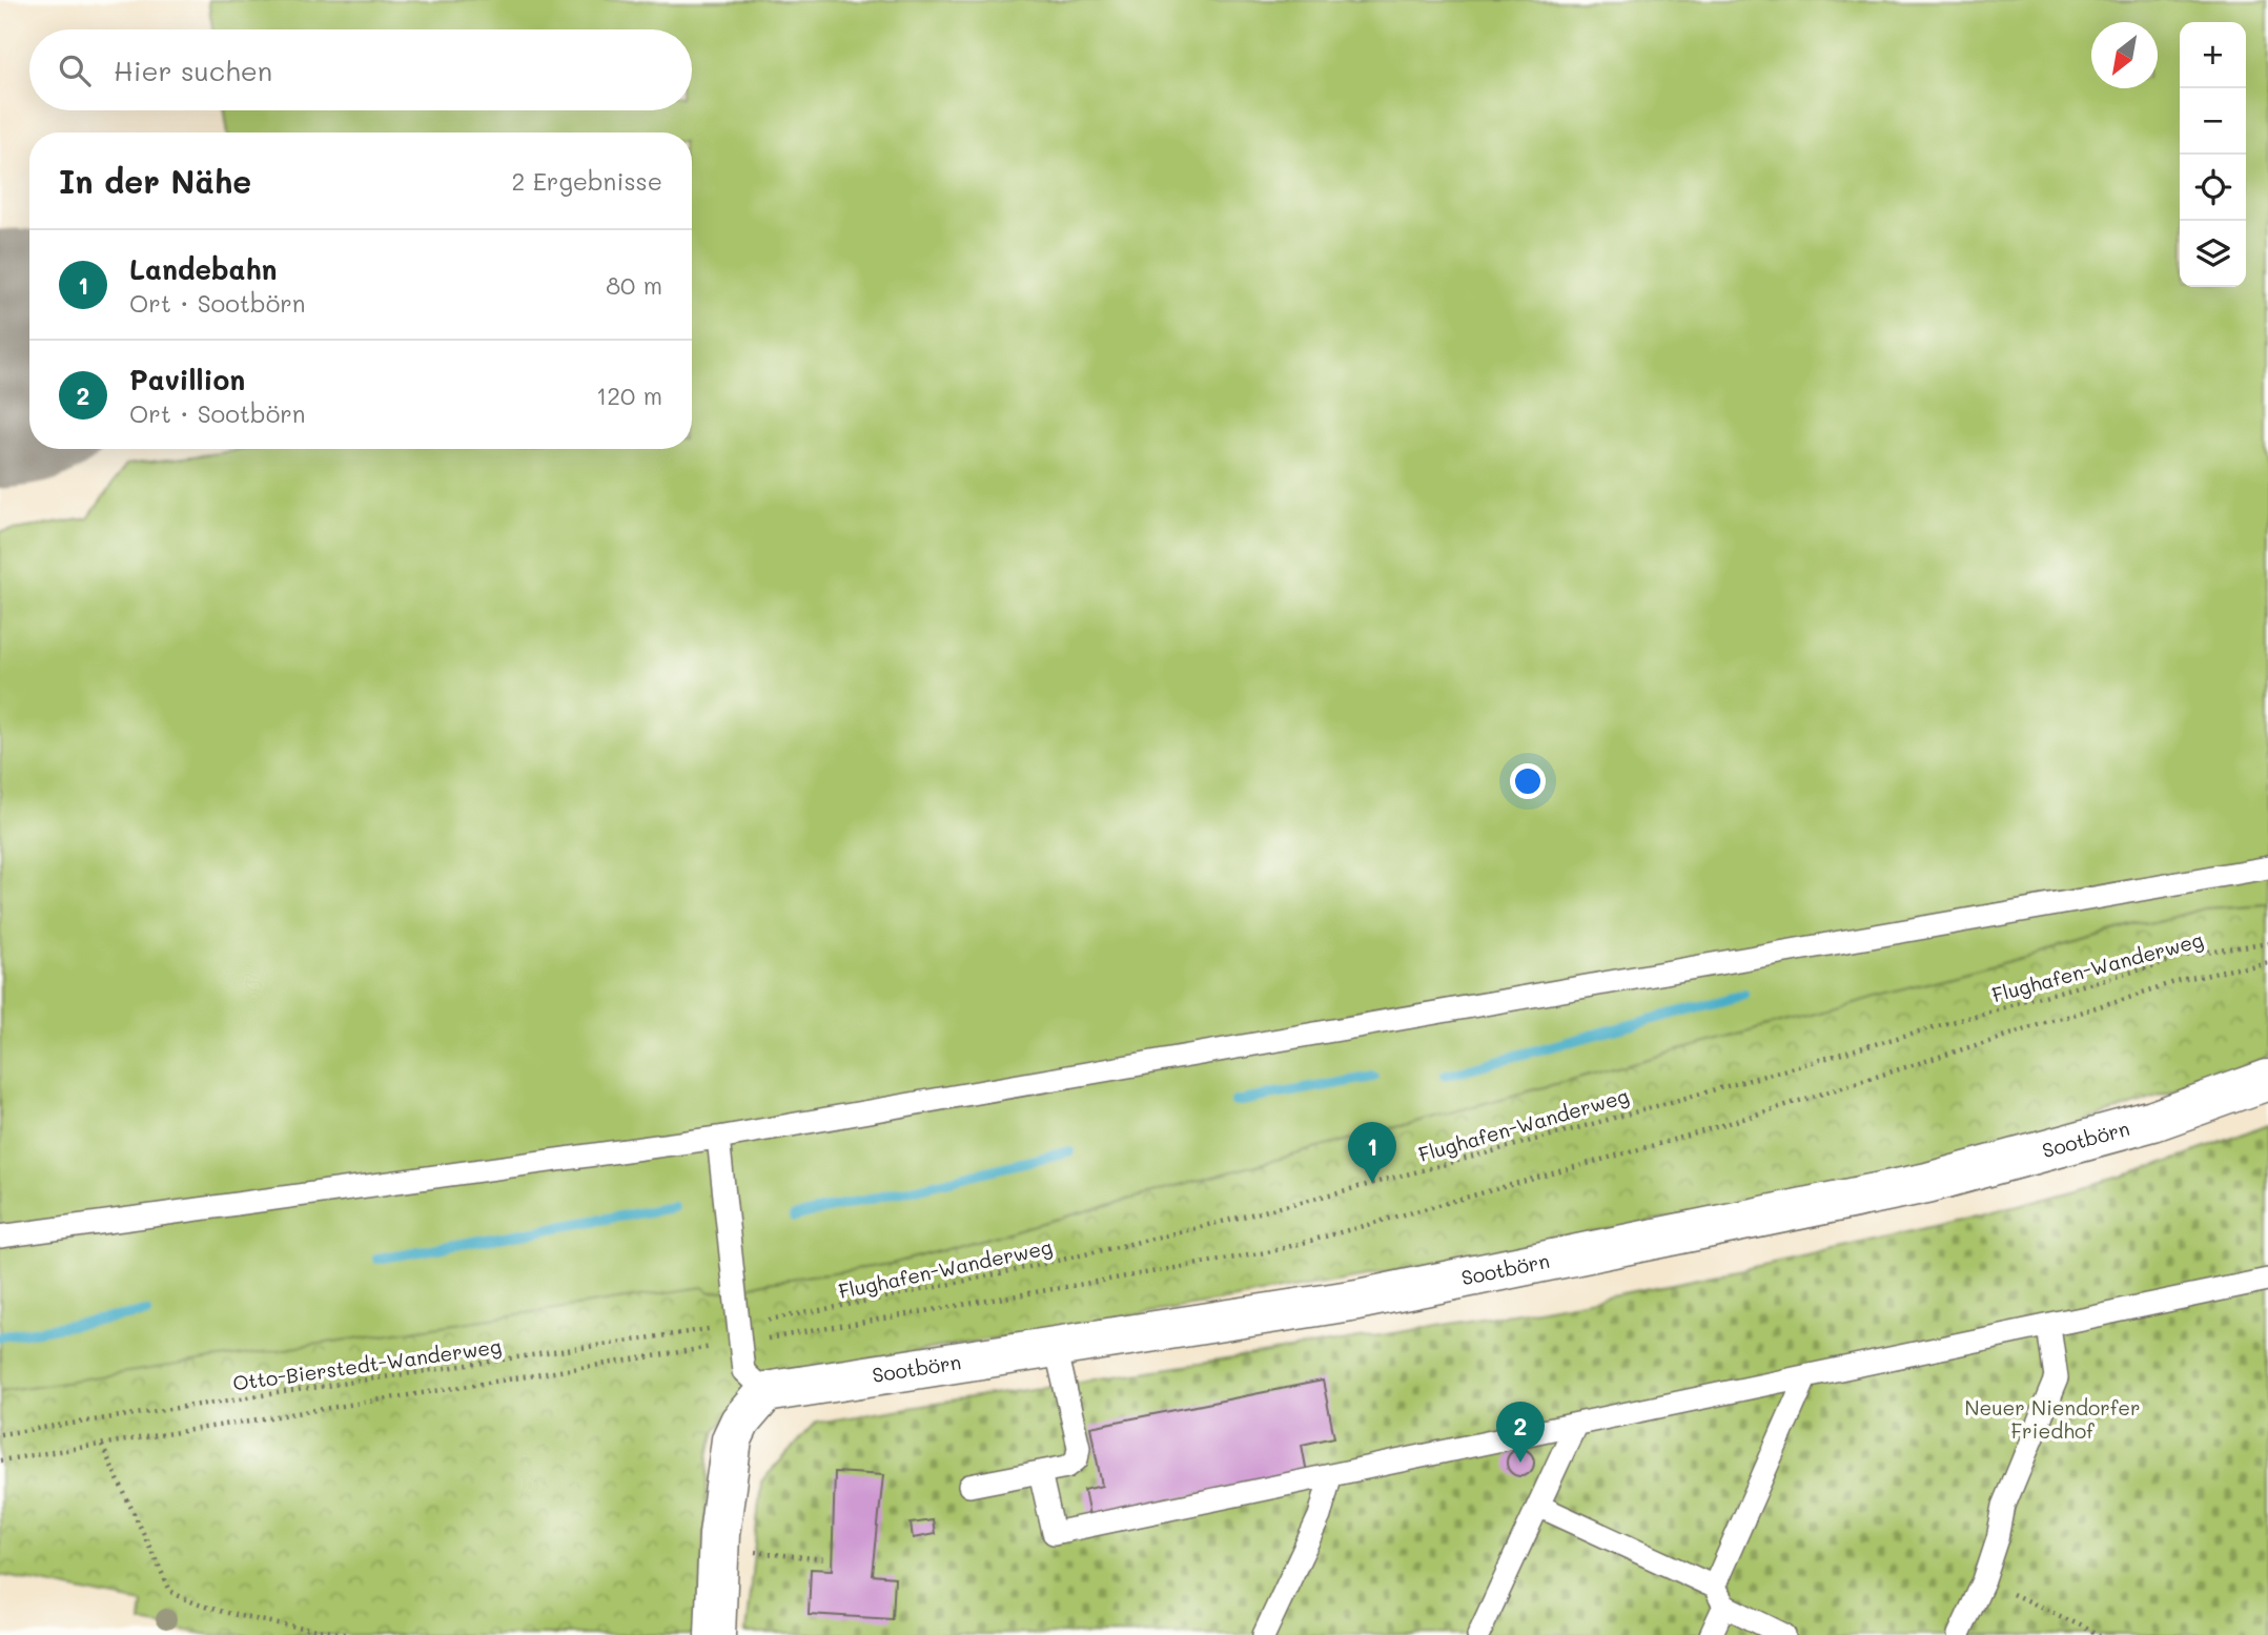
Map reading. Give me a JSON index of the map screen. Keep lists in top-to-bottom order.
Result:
{
  "streets": {
    "street": ["Sootbörn"],
    "path": ["Flughafen-Wanderweg", "Otto-Bierstedt-Wanderweg"]
  },
  "crossings": [
    ["Flughafen-Wanderweg", "Otto-Bierstedt-Wanderweg"]
  ],
  "parks": ["Neuer Niendorfer Friedhof"],
  "north": "bottom left",
  "page": {
    "map_buttons": ["+", "−"],
    "search": "Hier suchen",
    "heading": ["In der Nähe", "2 Ergebnisse"],
    "list": [
      {
        "mark": "1",
        "name": "Landebahn",
        "note": "Ort · Sootbörn",
        "value": "80 m"
      },
      {
        "mark": "2",
        "name": "Pavillion",
        "note": "Ort · Sootbörn",
        "value": "120 m"
      }
    ],
    "pins": ["1", "2"]
  }
}
